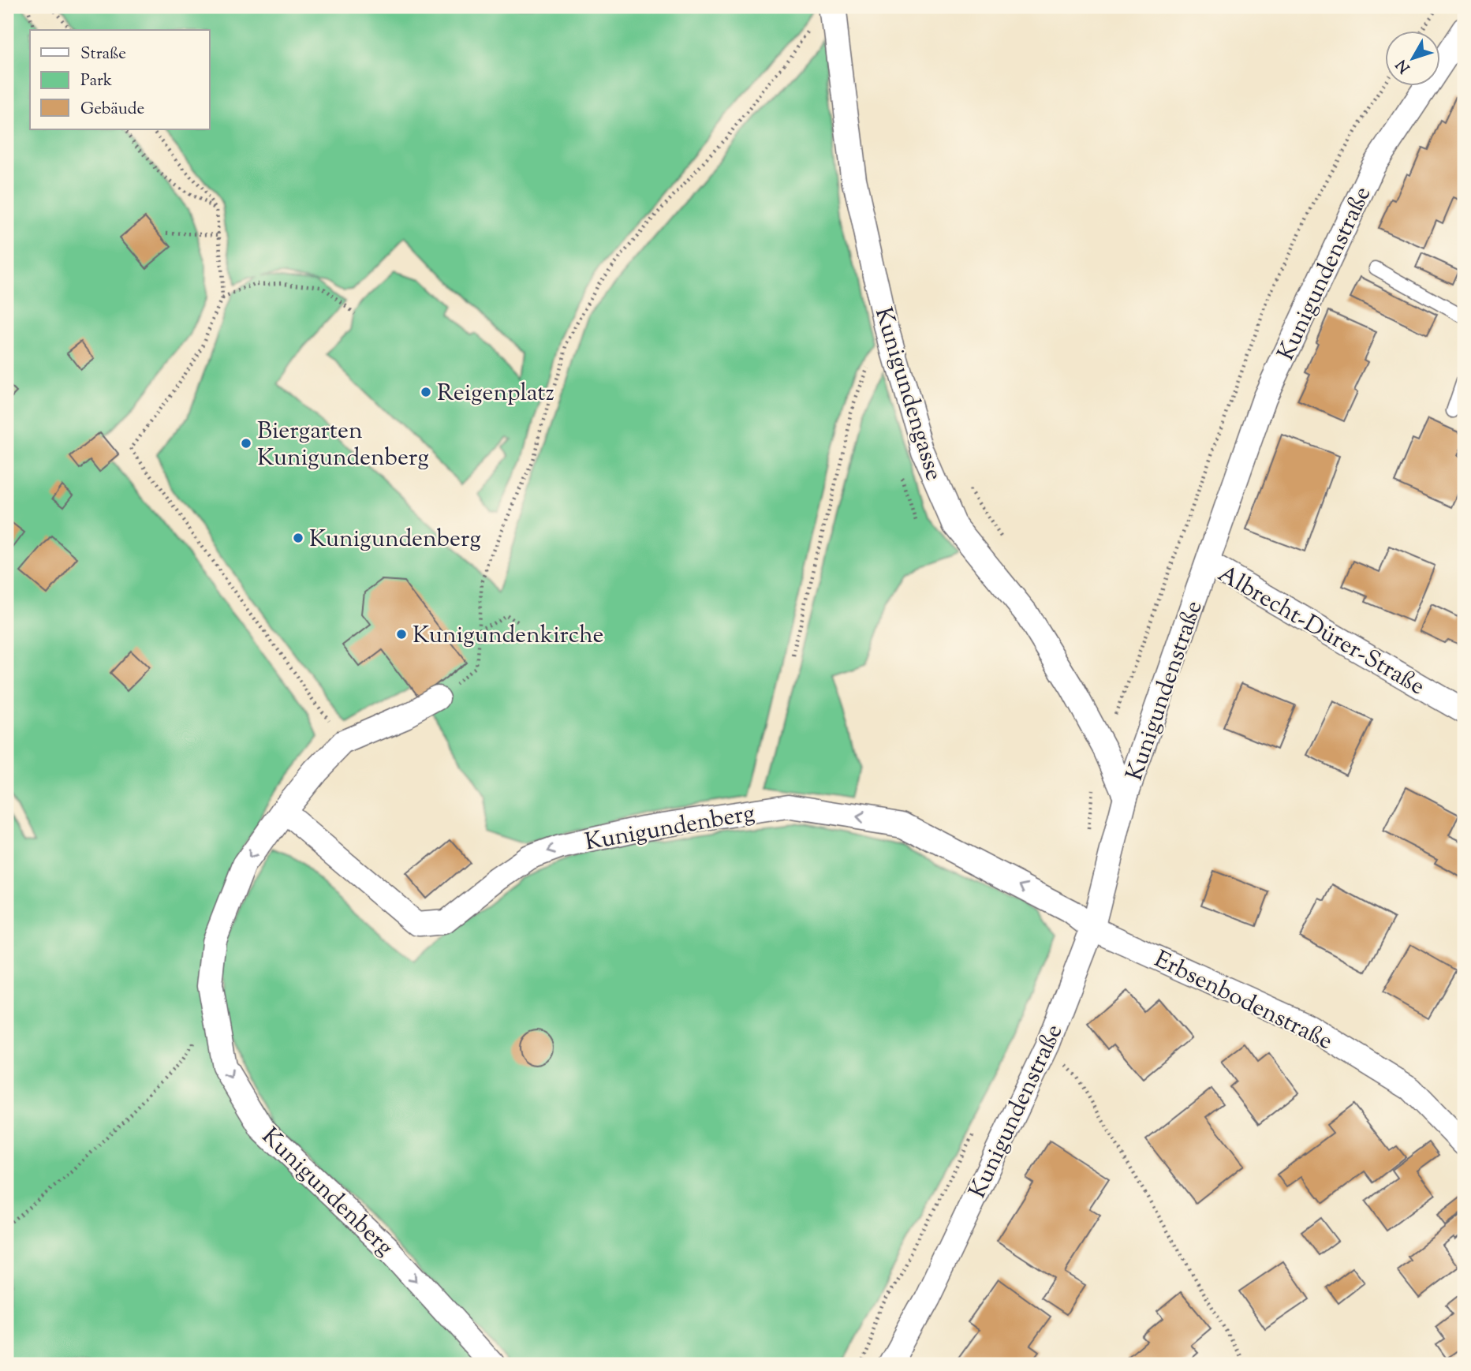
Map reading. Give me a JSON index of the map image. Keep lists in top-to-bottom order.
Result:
{
  "streets": {
    "street": [
      "Kunigundenstraße",
      "Kunigundengasse",
      "Albrecht-Dürer-Straße",
      "Kunigundenberg",
      "Erbsenbodenstraße"
    ]
  },
  "crossings": [
    ["Kunigundenstraße", "Kunigundengasse"],
    ["Kunigundenstraße", "Albrecht-Dürer-Straße"],
    ["Kunigundenstraße", "Kunigundenberg"],
    ["Kunigundenstraße", "Erbsenbodenstraße"],
    ["Kunigundenberg", "Erbsenbodenstraße"]
  ],
  "places": [
    "Reigenplatz",
    "Biergarten Kunigundenberg",
    "Kunigundenberg",
    "Kunigundenkirche"
  ],
  "legend": ["Straße", "Park", "Gebäude"],
  "north": "bottom left"
}
